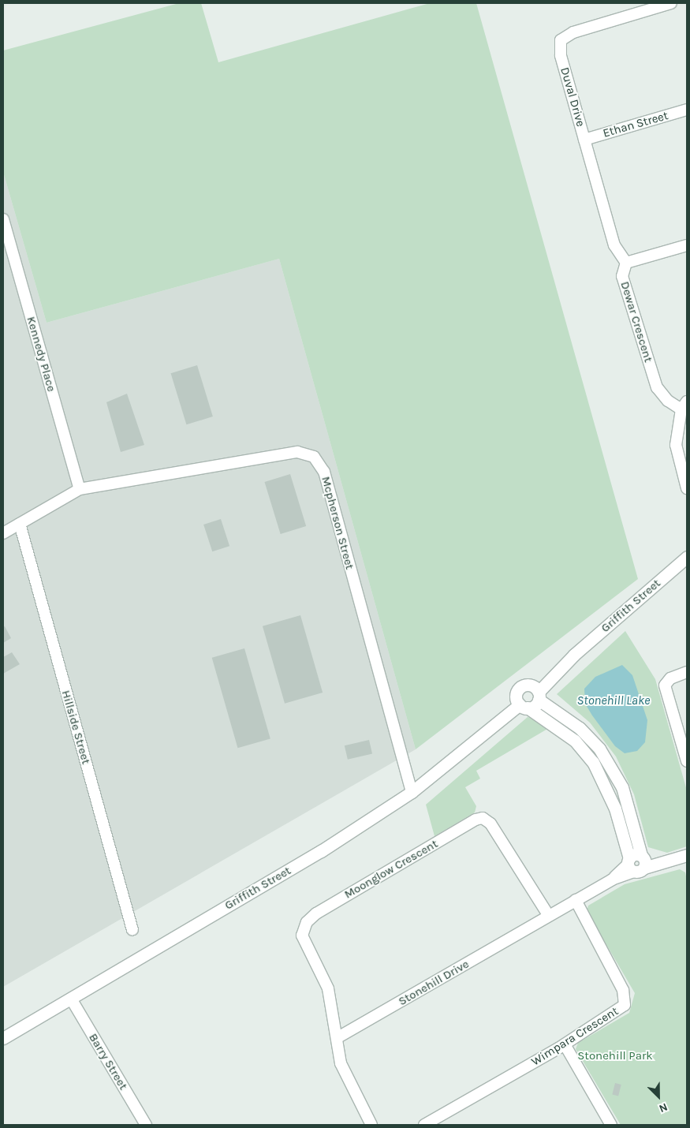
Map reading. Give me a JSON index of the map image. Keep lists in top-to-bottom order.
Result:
{
  "streets": {
    "street": [
      "Duval Drive",
      "Ethan Street",
      "Dewar Crescent",
      "Kennedy Place",
      "Mcpherson Street",
      "Griffith Street",
      "Hillside Street",
      "Moonglow Crescent",
      "Stonehill Drive",
      "Wimpara Crescent",
      "Barry Street"
    ]
  },
  "crossings": [
    ["Duval Drive", "Ethan Street"],
    ["Duval Drive", "Dewar Crescent"],
    ["Kennedy Place", "Mcpherson Street"],
    ["Mcpherson Street", "Griffith Street"],
    ["Mcpherson Street", "Hillside Street"],
    ["Griffith Street", "Barry Street"],
    ["Moonglow Crescent", "Stonehill Drive"],
    ["Stonehill Drive", "Wimpara Crescent"]
  ],
  "water": ["Stonehill Lake"],
  "parks": ["Stonehill Park"],
  "north": "bottom right"
}
